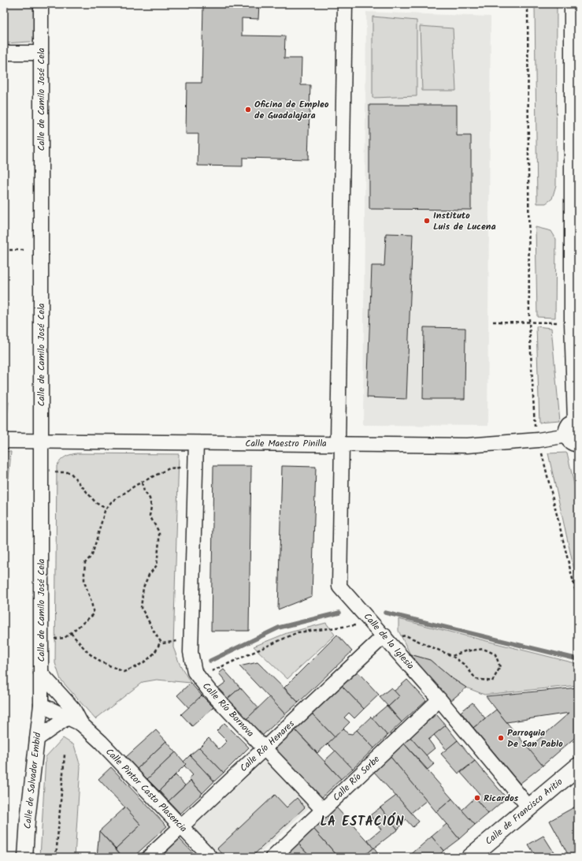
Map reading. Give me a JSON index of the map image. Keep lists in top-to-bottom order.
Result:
{
  "streets": {
    "main road": ["Calle de Francisco Aritio"],
    "street": [
      "Calle de Camilo José Cela",
      "Calle Maestro Pinilla",
      "Calle de la Iglesia",
      "Calle Río Bornova",
      "Calle Río Henares",
      "Calle Río Sorbe",
      "Calle de Salvador Embid",
      "Calle Pintor Casto Plasencia"
    ]
  },
  "crossings": [
    ["Calle de Camilo José Cela", "Calle Maestro Pinilla"],
    ["Calle de Camilo José Cela", "Calle de Salvador Embid"],
    ["Calle de Camilo José Cela", "Calle Pintor Casto Plasencia"],
    ["Calle Maestro Pinilla", "Calle de la Iglesia"],
    ["Calle Maestro Pinilla", "Calle Río Bornova"],
    ["Calle de la Iglesia", "Calle Río Henares"],
    ["Calle de la Iglesia", "Calle Río Sorbe"],
    ["Calle de la Iglesia", "Calle de Francisco Aritio"],
    ["Calle Río Bornova", "Calle Río Henares"],
    ["Calle Río Bornova", "Calle Río Sorbe"],
    ["Calle Río Henares", "Calle Pintor Casto Plasencia"],
    ["Calle de Salvador Embid", "Calle Pintor Casto Plasencia"]
  ],
  "districts": ["LA ESTACIÓN"],
  "places": [
    "Oficina de Empleo de Guadalajara",
    "Instituto Luis de Lucena",
    "Parroquia De San Pablo",
    "Ricardos"
  ]
}
